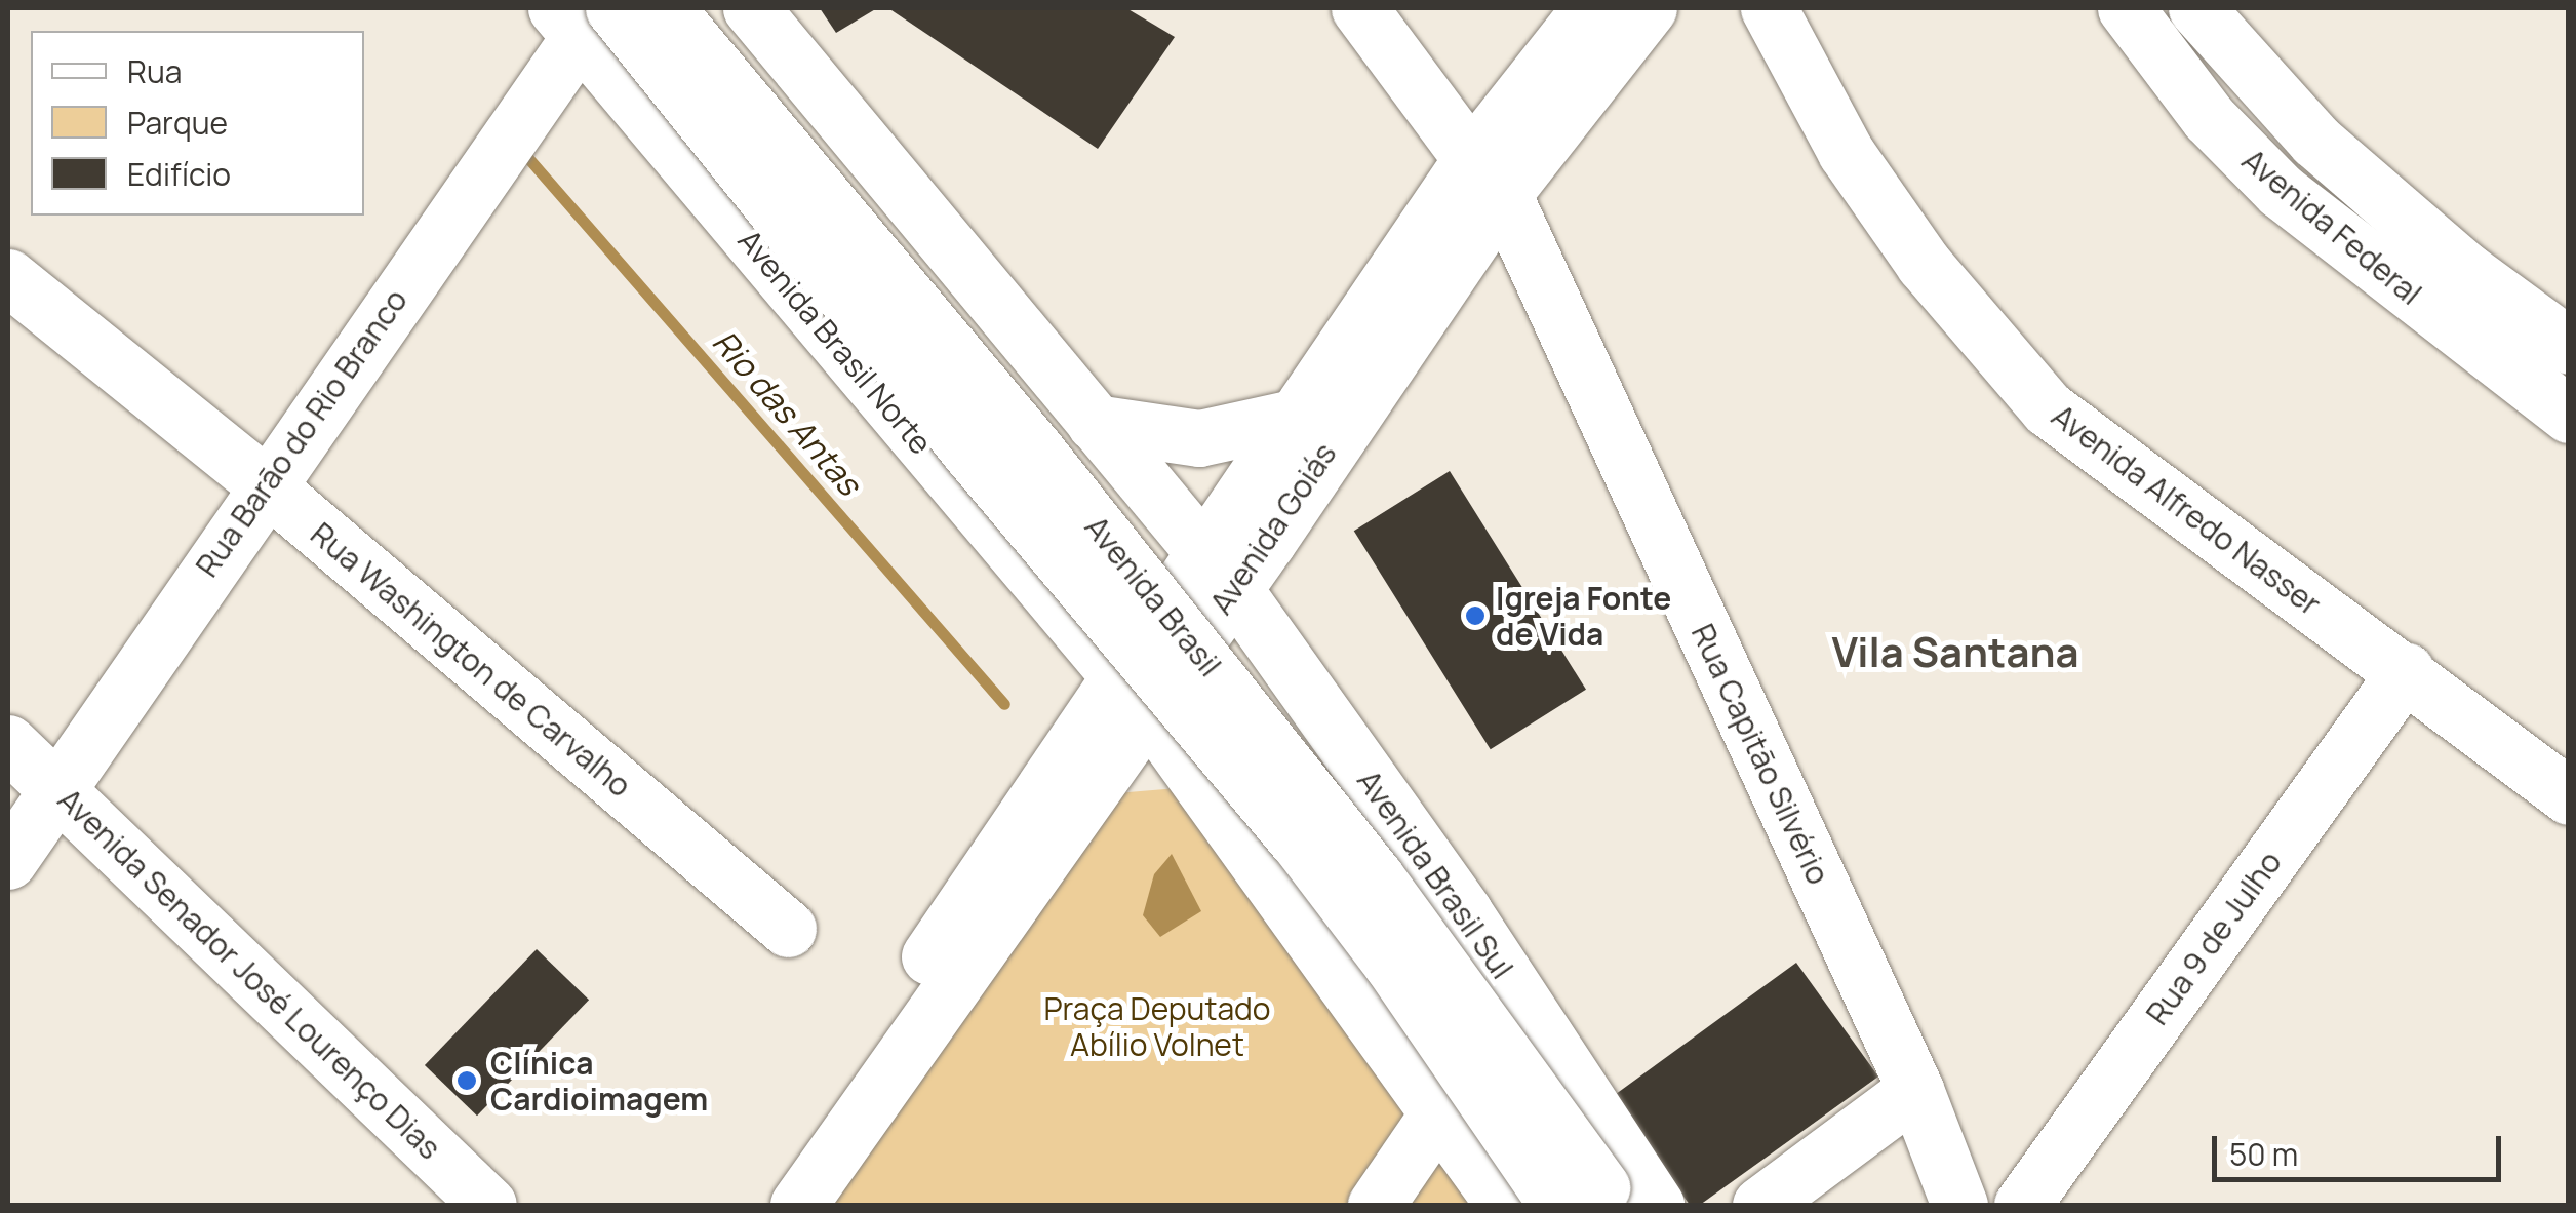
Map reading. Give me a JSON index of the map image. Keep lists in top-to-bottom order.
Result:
{
  "streets": {
    "main road": [
      "Avenida Federal",
      "Avenida Brasil Norte",
      "Rua Barão do Rio Branco",
      "Avenida Alfredo Nasser",
      "Avenida Goiás",
      "Avenida Brasil",
      "Rua Washington de Carvalho",
      "Rua Capitão Silvério",
      "Avenida Brasil Sul",
      "Rua 9 de Julho",
      "Avenida Senador José Lourenço Dias"
    ]
  },
  "crossings": [
    ["Avenida Brasil Norte", "Rua Barão do Rio Branco"],
    ["Avenida Brasil Norte", "Avenida Goiás"],
    ["Avenida Brasil Norte", "Avenida Brasil"],
    ["Rua Barão do Rio Branco", "Avenida Brasil"],
    ["Rua Barão do Rio Branco", "Rua Washington de Carvalho"],
    ["Rua Barão do Rio Branco", "Avenida Senador José Lourenço Dias"],
    ["Avenida Alfredo Nasser", "Rua 9 de Julho"],
    ["Avenida Goiás", "Rua Capitão Silvério"],
    ["Avenida Goiás", "Avenida Brasil Sul"]
  ],
  "districts": ["Vila Santana"],
  "water": ["Rio das Antas"],
  "parks": ["Praça Deputado Abílio Volnet"],
  "places": ["Igreja Fonte de Vida", "Clínica Cardioimagem"],
  "legend": ["Rua", "Parque", "Edifício"],
  "scale_bar": "50 m"
}
